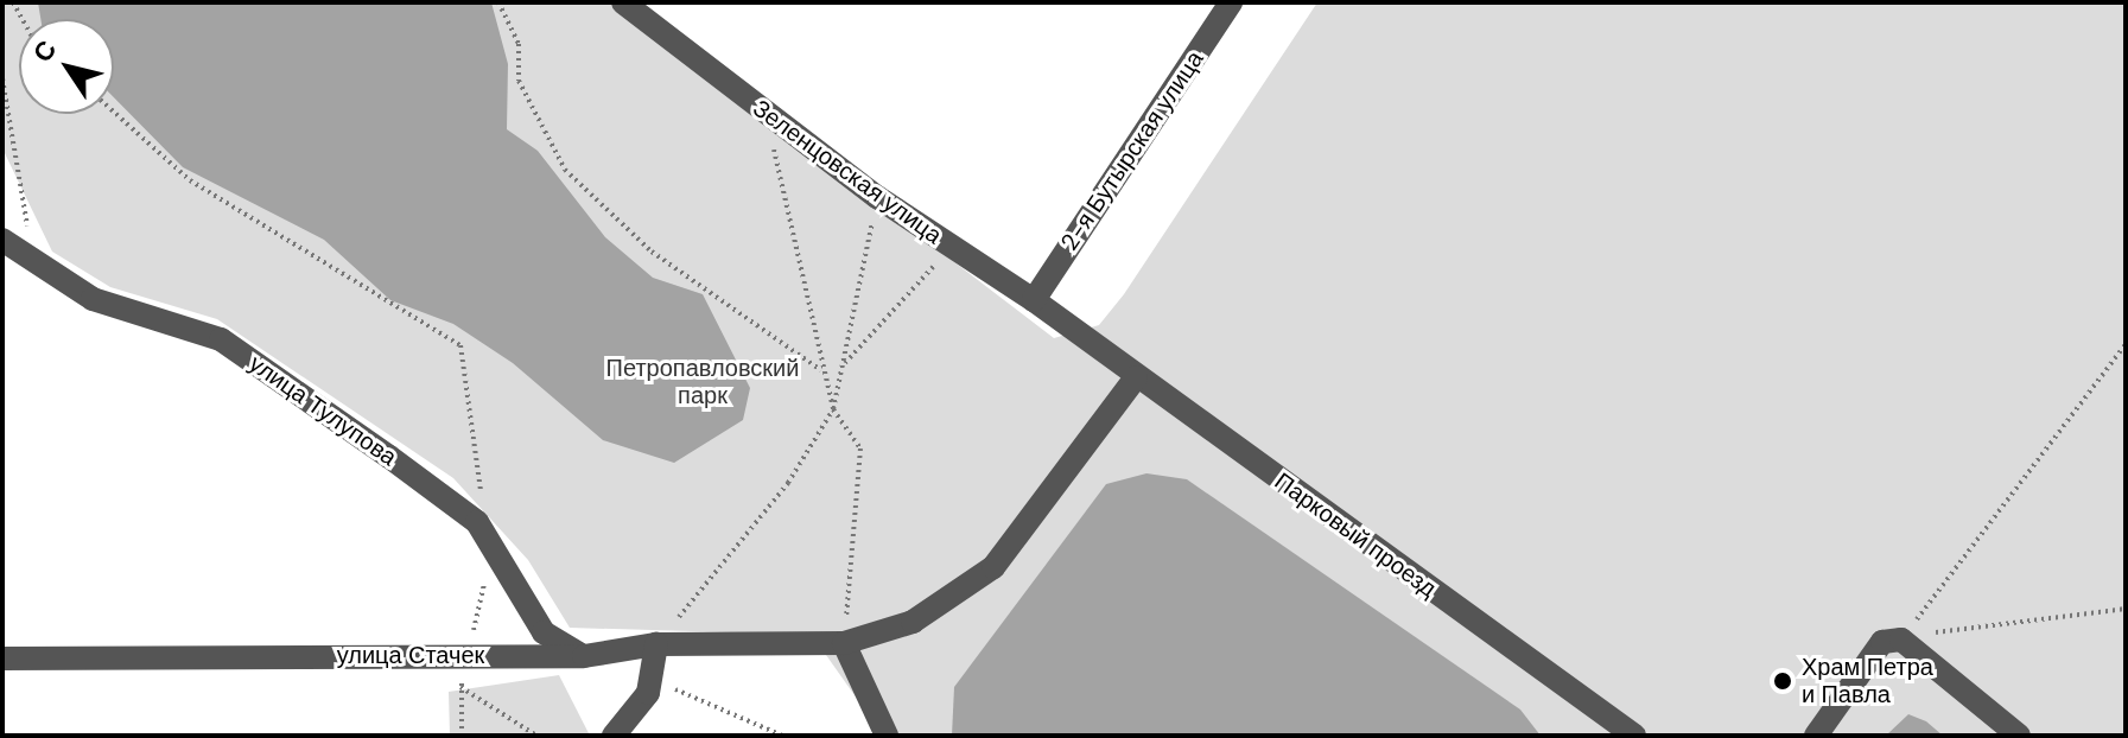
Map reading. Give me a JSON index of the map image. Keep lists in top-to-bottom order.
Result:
{
  "streets": {
    "street": [
      "2-я Бутырская улица",
      "Зеленцовская улица",
      "улица Тулупова",
      "Парковый проезд",
      "улица Стачек"
    ]
  },
  "crossings": [
    ["2-я Бутырская улица", "Зеленцовская улица"],
    ["Зеленцовская улица", "Парковый проезд"],
    ["улица Тулупова", "улица Стачек"],
    ["Парковый проезд", "улица Стачек"]
  ],
  "parks": ["Петропавловский парк"],
  "places": ["Храм Петра и Павла"],
  "north": "top left"
}
